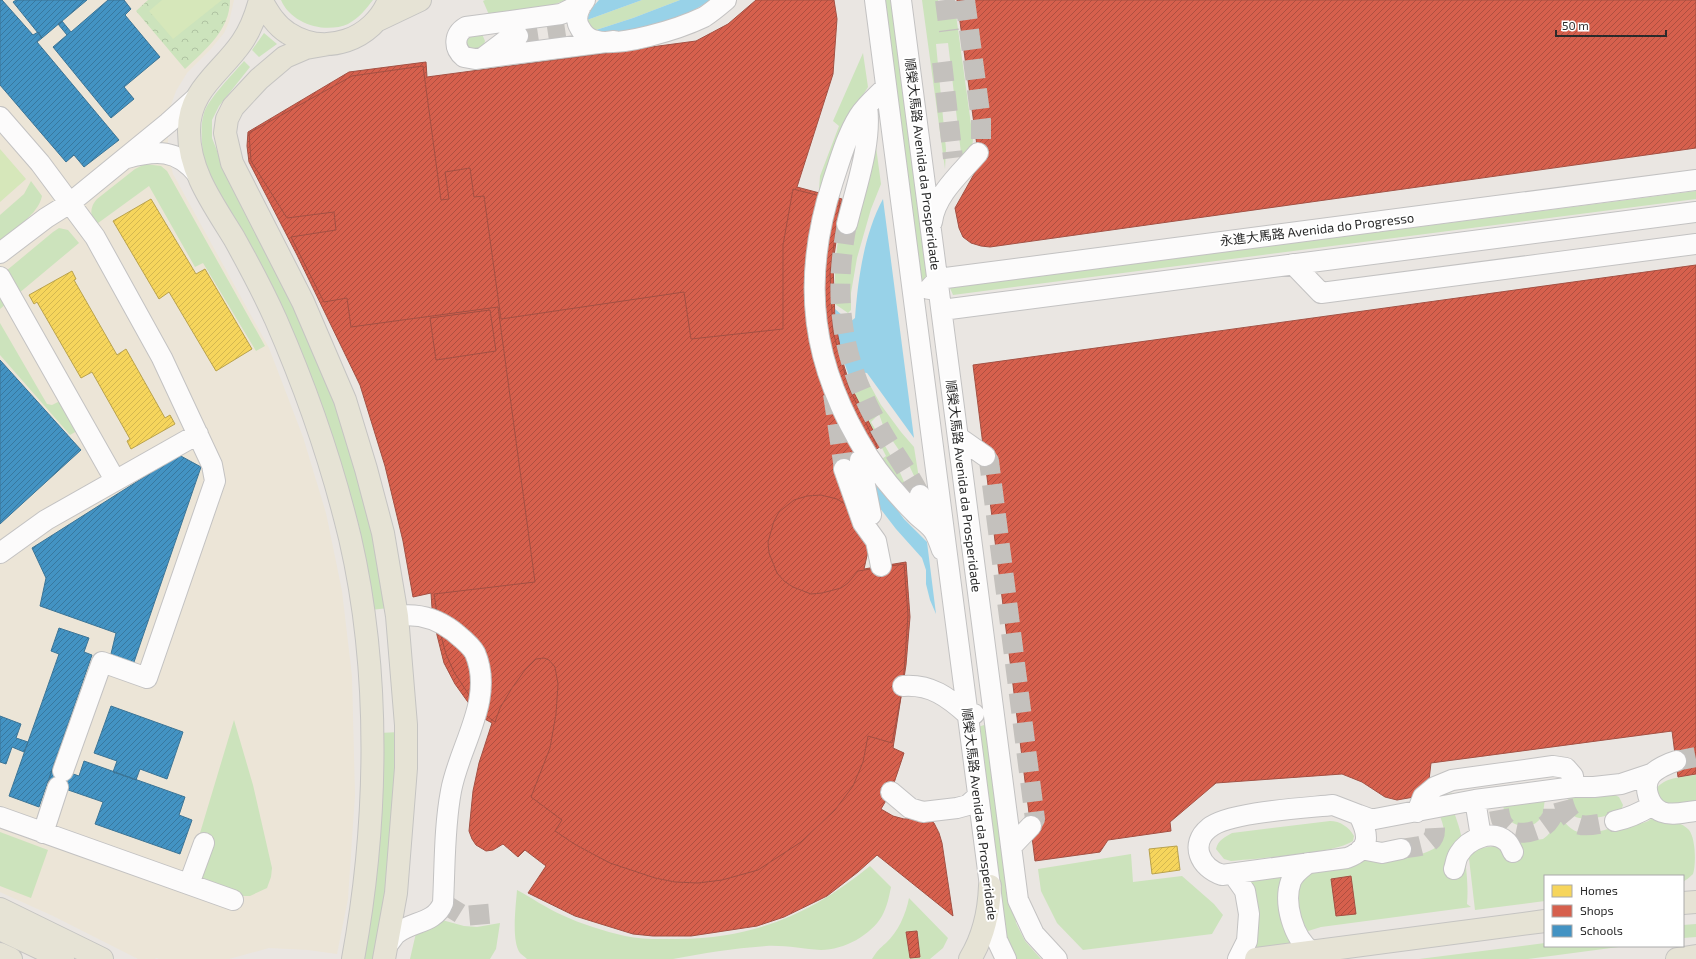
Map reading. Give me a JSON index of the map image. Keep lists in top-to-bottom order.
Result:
{
  "streets": {
    "street": ["順榮大馬路 Avenida da Prosperidade", "永進大馬路 Avenida do Progresso"]
  },
  "crossings": [
    ["順榮大馬路 Avenida da Prosperidade", "永進大馬路 Avenida do Progresso"]
  ],
  "legend": ["Homes", "Shops", "Schools"],
  "scale_bar": "50 m"
}
